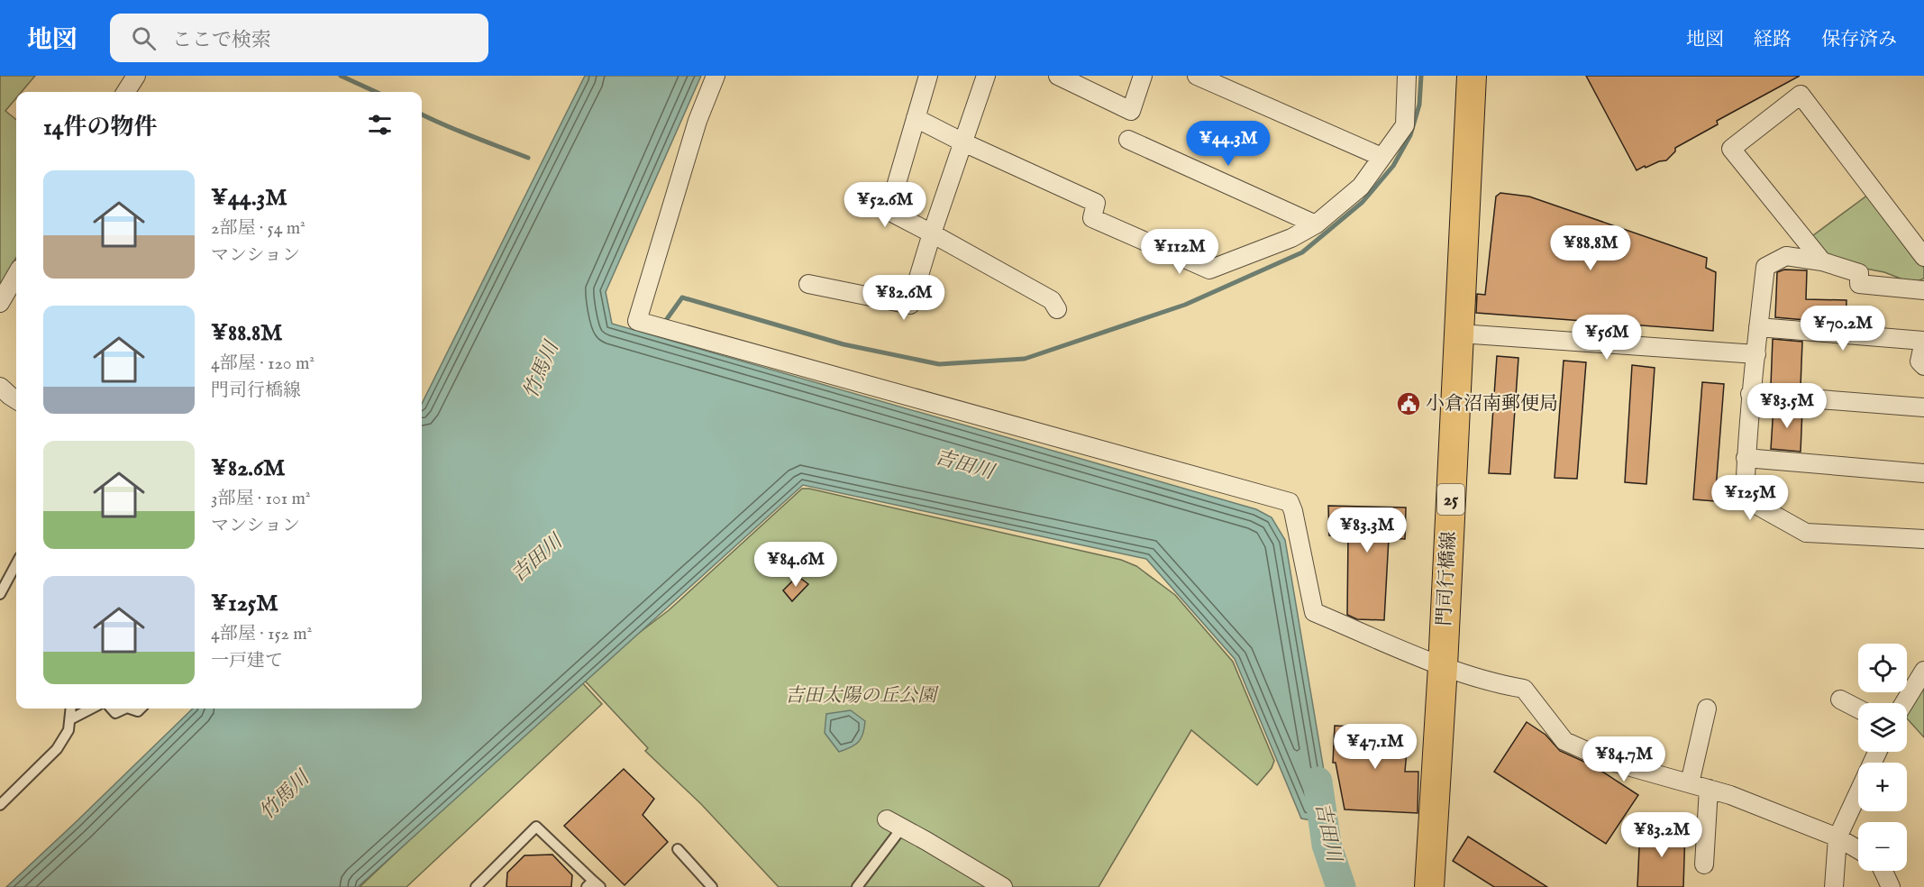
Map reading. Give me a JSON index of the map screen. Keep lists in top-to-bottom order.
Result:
{
  "streets": {
    "main road": ["25", "門司行橋線"]
  },
  "water": ["竹馬川", "吉田川"],
  "parks": ["吉田太陽の丘公園"],
  "places": {
    "public building": ["小倉沼南郵便局"]
  },
  "page": {
    "header": "地図",
    "search": "ここで検索",
    "nav": ["地図", "経路", "保存済み"],
    "heading": "14件の物件",
    "price": [
      "¥44.3M",
      "¥52.6M",
      "¥88.8M",
      "¥112M",
      "¥82.6M",
      "¥70.2M",
      "¥56M",
      "¥83.5M",
      "¥125M",
      "¥83.3M",
      "¥84.6M",
      "¥47.1M",
      "¥84.7M",
      "¥83.2M"
    ],
    "list": [
      {
        "name": "¥44.3M",
        "note": "2部屋 · 54 m² · マンション"
      },
      {
        "name": "¥88.8M",
        "note": "4部屋 · 120 m² · 門司行橋線"
      },
      {
        "name": "¥82.6M",
        "note": "3部屋 · 101 m² · マンション"
      },
      {
        "name": "¥125M",
        "note": "4部屋 · 152 m² · 一戸建て"
      }
    ],
    "map_buttons": ["+", "−"]
  }
}
